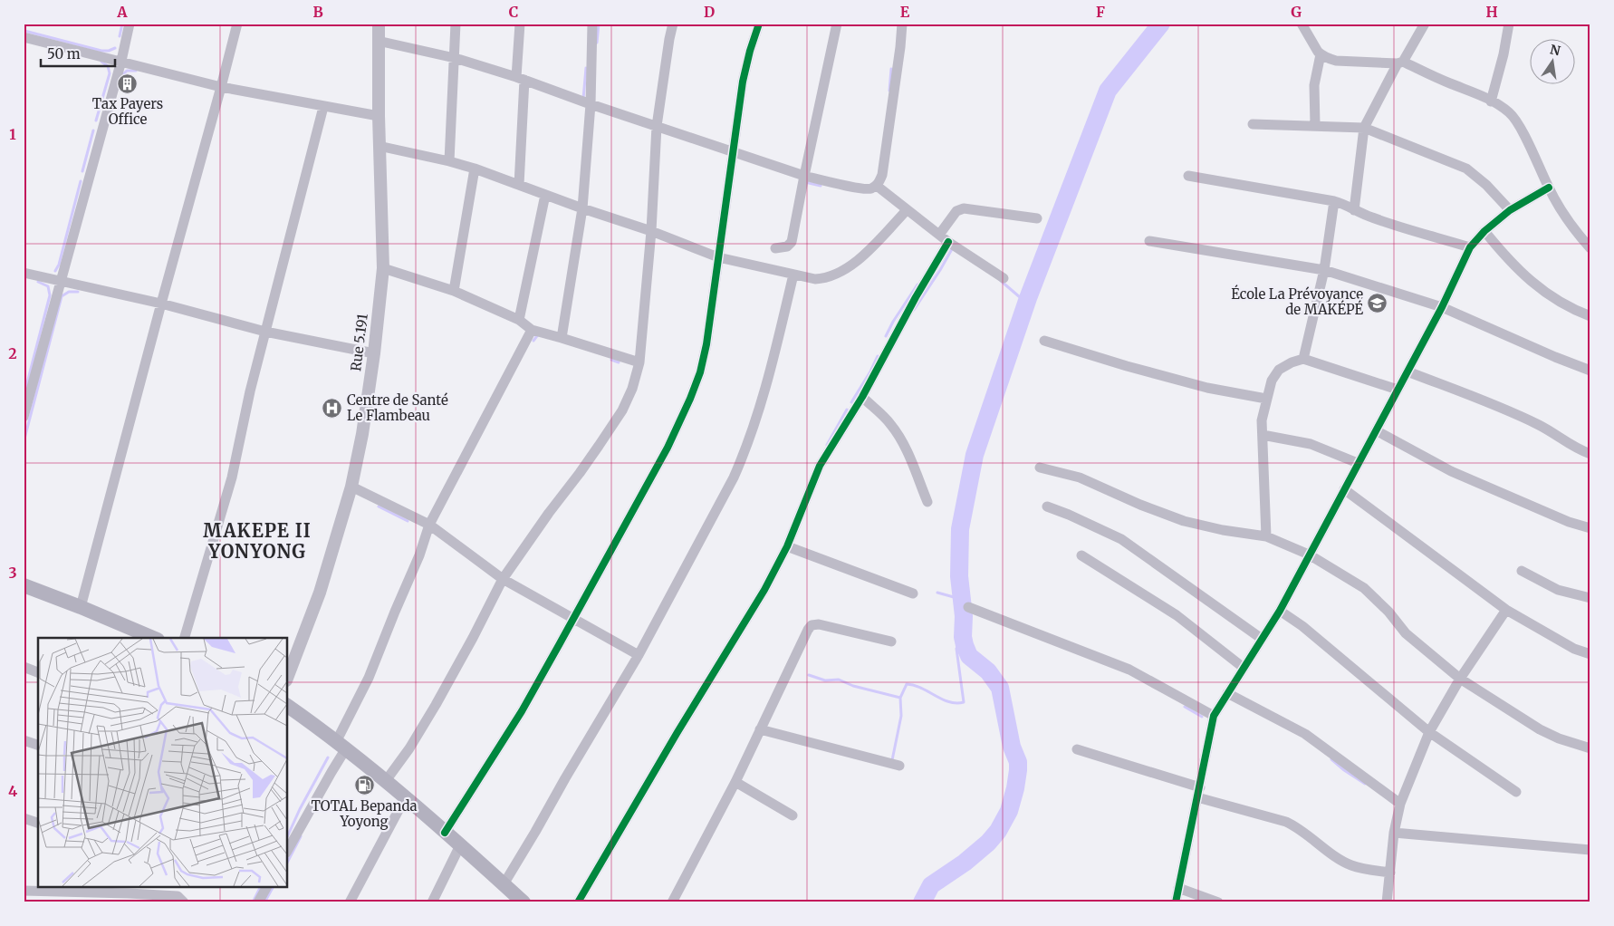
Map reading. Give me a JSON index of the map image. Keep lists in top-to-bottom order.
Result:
{
  "streets": {
    "street": ["Rue 5.191"]
  },
  "districts": ["MAKEPE II YONYONG"],
  "places": {
    "building": ["Tax Payers Office"],
    "school or university": ["École La Prévoyance de MAKÉPÉ"],
    "hospital": ["Centre de Santé Le Flambeau"],
    "fuel station": ["TOTAL Bepanda Yoyong"]
  },
  "scale_bar": "50 m",
  "north": "top",
  "grid": {
    "columns": [
      "A",
      "B",
      "C",
      "D",
      "E",
      "F",
      "G",
      "H"
    ],
    "rows": [
      "1",
      "2",
      "3",
      "4"
    ]
  }
}
